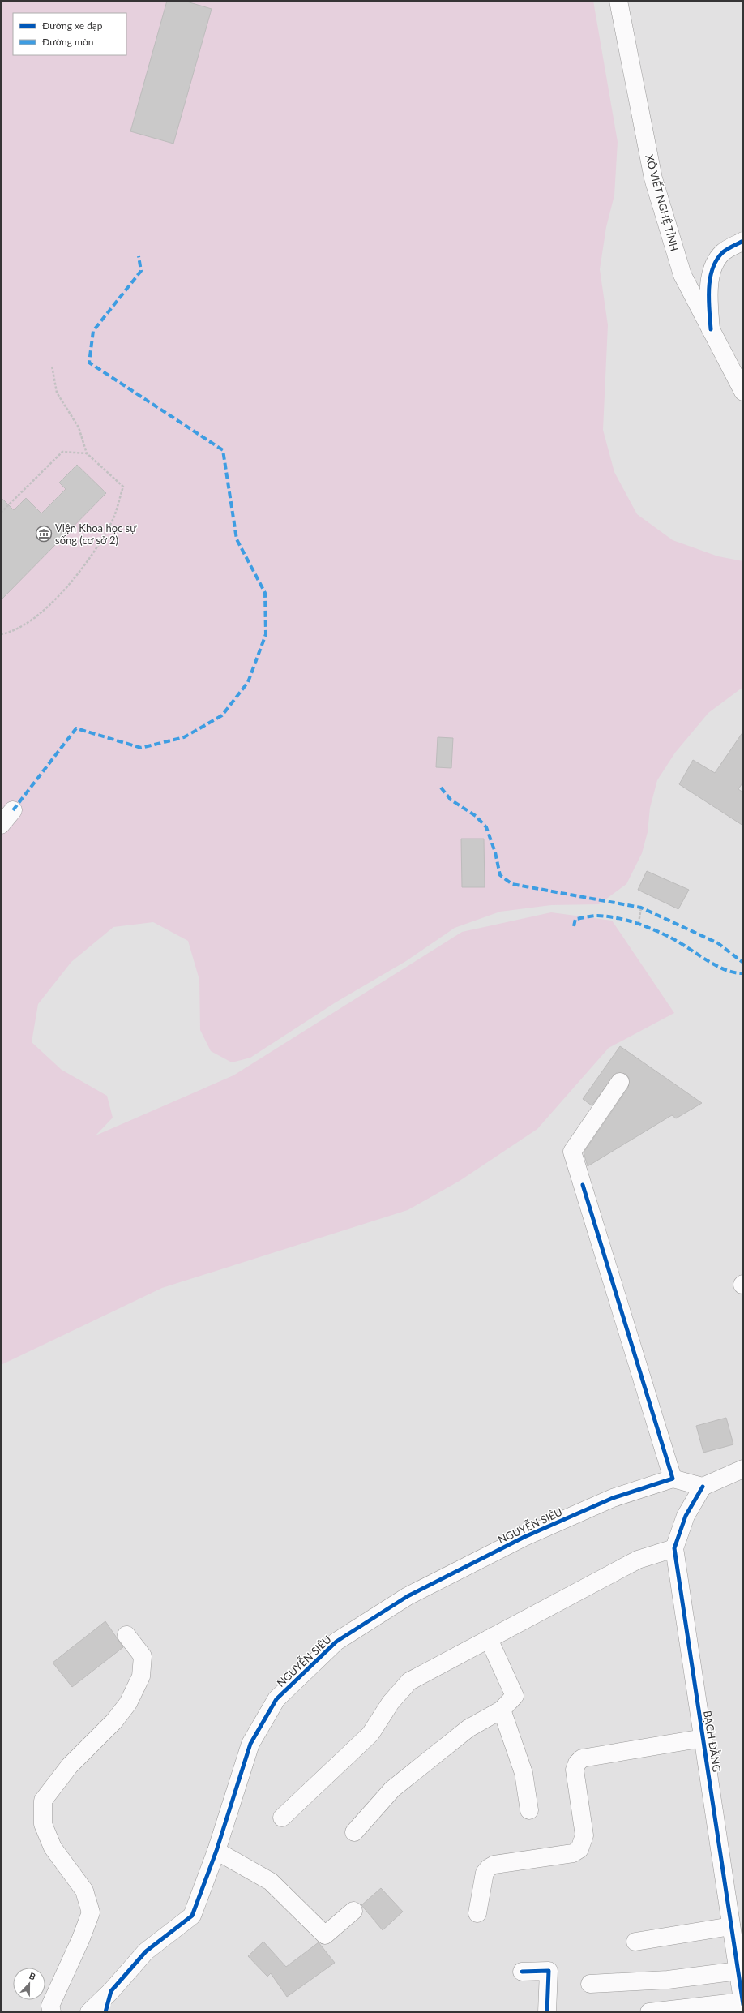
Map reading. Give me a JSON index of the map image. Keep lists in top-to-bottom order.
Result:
{
  "streets": {
    "street": ["XÔ VIẾT NGHỆ TỈNH", "NGUYỄN SIÊU", "BẠCH ĐẰNG"]
  },
  "places": {
    "museum": ["Viện Khoa học sự sống (cơ sở 2)"]
  },
  "legend": ["Đường xe đạp", "Đường mòn"],
  "north": "top"
}
